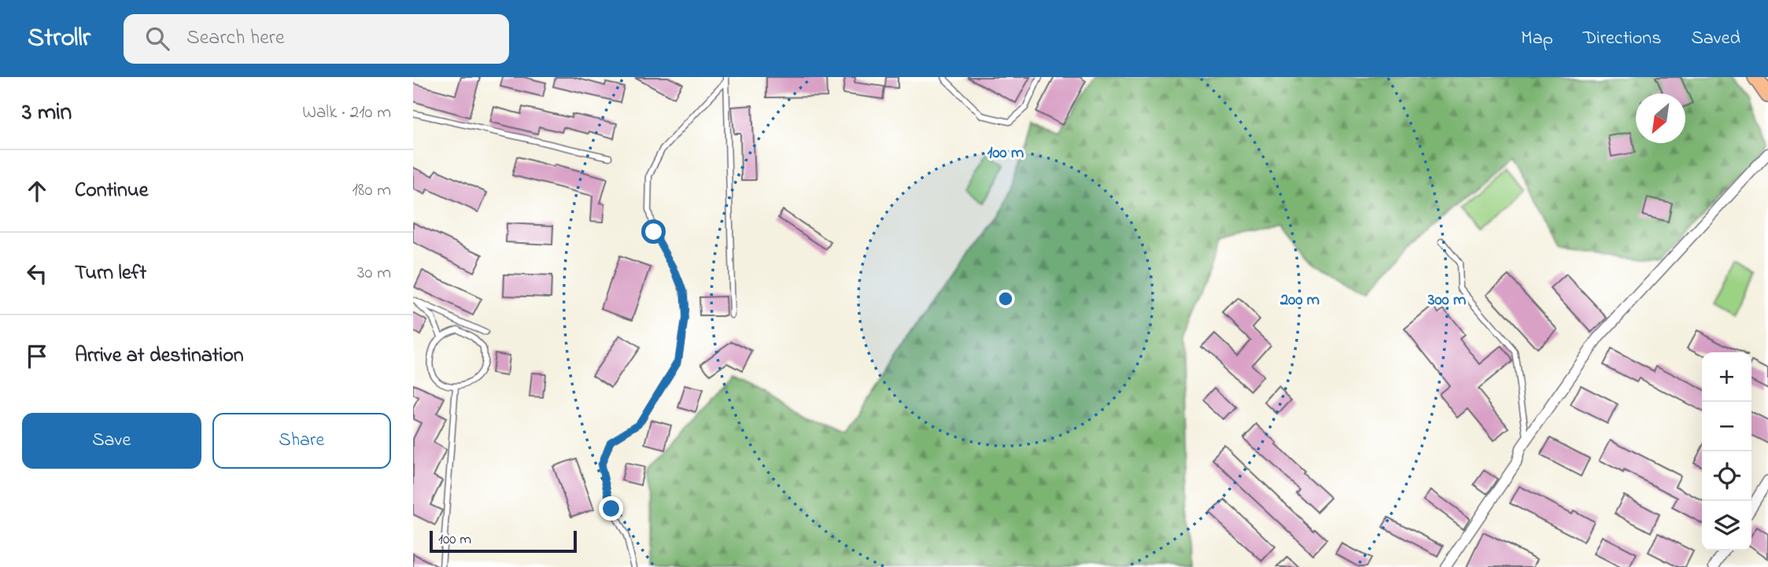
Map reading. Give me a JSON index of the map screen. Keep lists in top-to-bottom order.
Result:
{
  "scale_bar": "100 m",
  "north": "bottom left",
  "page": {
    "header": "Strollr",
    "search": "Search here",
    "nav": ["Map", "Directions", "Saved"],
    "heading": ["3 min", "Walk · 210 m"],
    "list": [
      ["Continue", "180 m"],
      ["Turn left", "30 m"],
      "Arrive at destination"
    ],
    "map_buttons": ["+", "−"],
    "buttons": ["Save", "Share"],
    "scale": "100 m"
  },
  "rings": ["100 m", "200 m", "300 m"]
}
